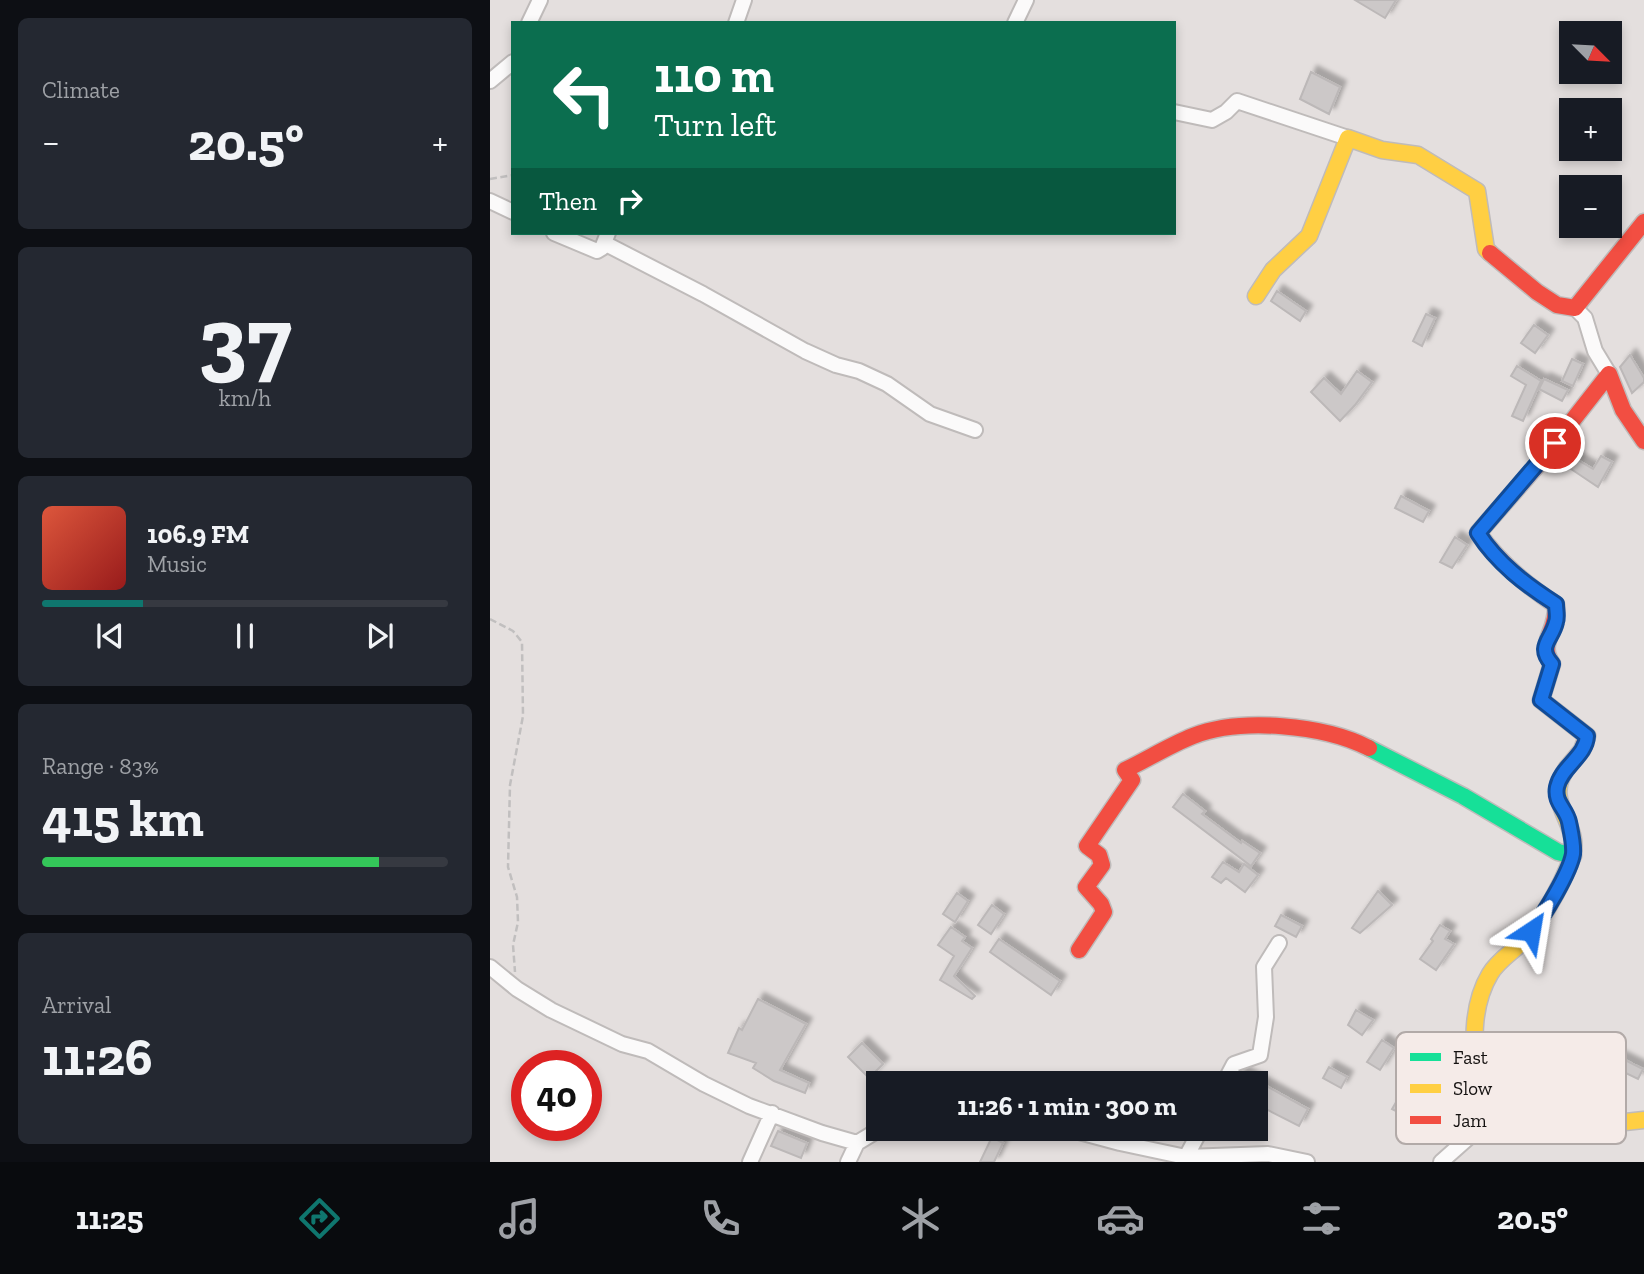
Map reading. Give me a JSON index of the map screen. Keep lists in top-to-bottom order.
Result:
{
  "legend": ["Fast", "Slow", "Jam"],
  "north": "bottom right",
  "page": {
    "tile": [
      "Climate",
      ["37", "km/h"],
      ["Range · 83%", "415 km"],
      ["Arrival", "11:26"]
    ],
    "map_buttons": ["+", "−"],
    "turn": ["110 m", "Turn left"],
    "heat": ["−", "20.5°", "+"],
    "then": "Then",
    "song": ["106.9 FM", "Music"],
    "limit": "40",
    "trip": "11:26 · 1 min · 300 m",
    "tabs": ["11:25", "20.5°"]
  }
}
